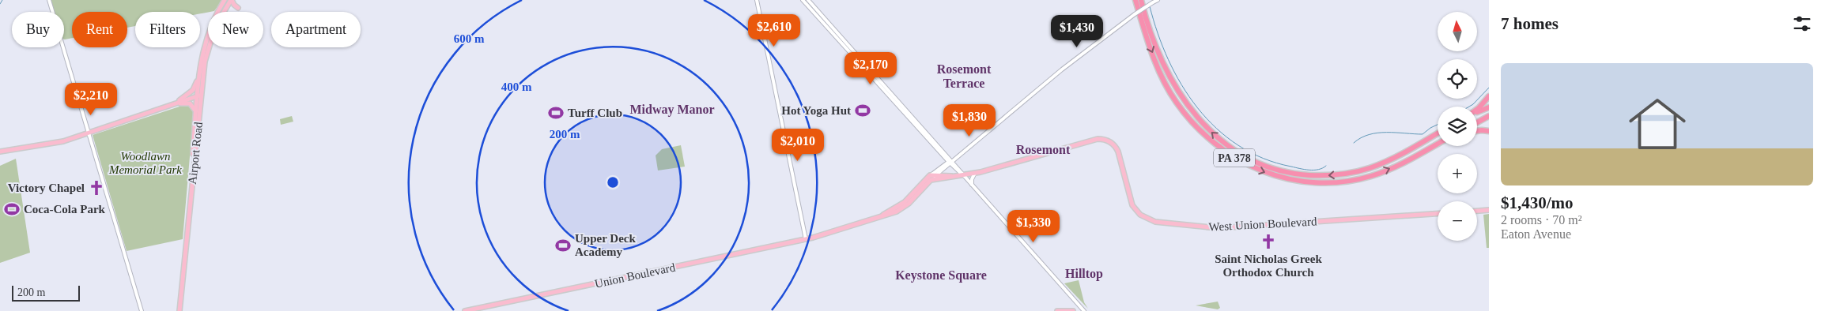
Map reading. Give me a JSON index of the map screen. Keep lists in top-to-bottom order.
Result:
{
  "streets": {
    "highway": ["PA 378"],
    "main road": ["Airport Road", "West Union Boulevard", "Union Boulevard"]
  },
  "districts": [
    "Rosemont Terrace",
    "Midway Manor",
    "Rosemont",
    "Hilltop",
    "Keystone Square"
  ],
  "parks": ["Woodlawn Memorial Park"],
  "places": {
    "sports": [
      "Hot Yoga Hut",
      "Turff Club",
      "Coca-Cola Park",
      "Upper Deck Academy"
    ],
    "church": ["Victory Chapel", "Saint Nicholas Greek Orthodox Church"]
  },
  "scale_bar": "200 m",
  "north": "top",
  "page": {
    "heading": "7 homes",
    "map_buttons": ["+", "−"],
    "chip": [
      "Buy",
      "Rent",
      "Filters",
      "New",
      "Apartment"
    ],
    "price": [
      "$2,610",
      "$1,430",
      "$2,170",
      "$2,210",
      "$1,830",
      "$2,010",
      "$1,330"
    ],
    "list": [
      {
        "name": "$1,430/mo",
        "note": "2 rooms · 70 m² · Eaton Avenue"
      }
    ],
    "scale": "200 m"
  },
  "rings": ["600 m", "400 m", "200 m"]
}
